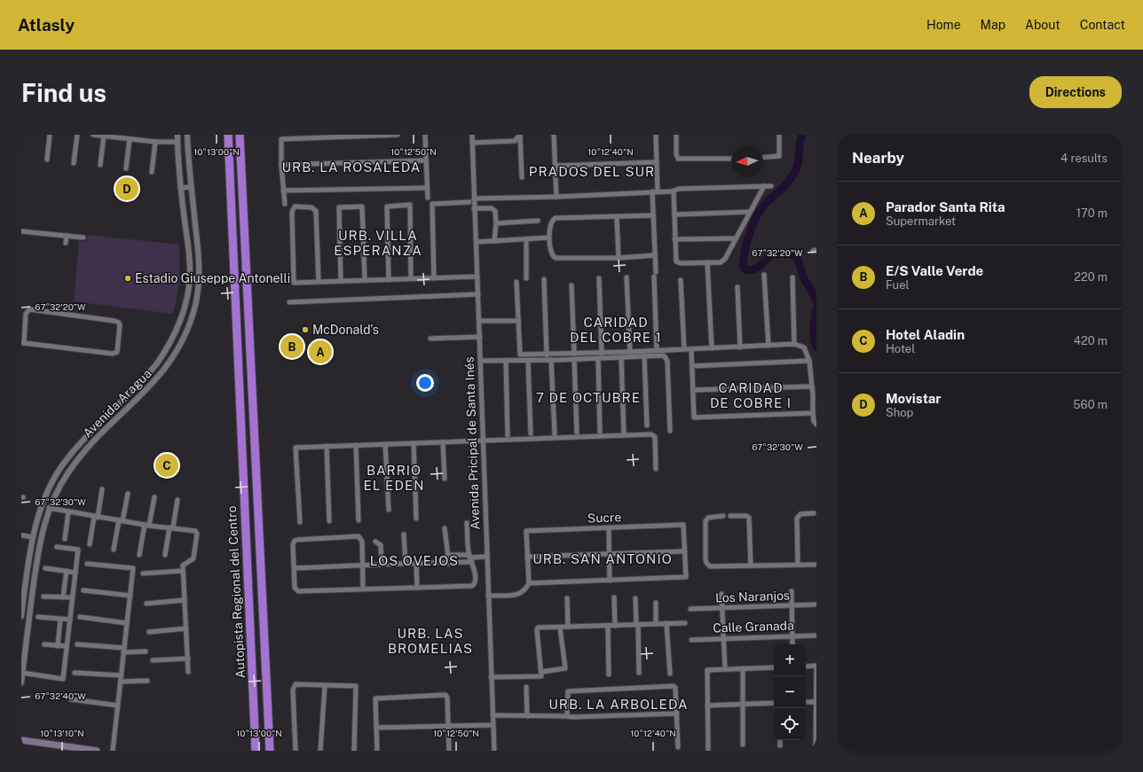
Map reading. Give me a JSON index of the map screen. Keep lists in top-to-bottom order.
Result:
{
  "streets": {
    "highway": ["Autopista Regional del Centro"],
    "street": [
      "Avenida Aragua",
      "Avenida Pricipal de Santa Inés",
      "Sucre",
      "Los Naranjos",
      "Calle Granada"
    ]
  },
  "districts": [
    "URB. LA ROSALEDA",
    "PRADOS DEL SUR",
    "URB. VILLA ESPERANZA",
    "CARIDAD DEL COBRE 1",
    "CARIDAD DE COBRE I",
    "7 DE OCTUBRE",
    "BARRIO EL EDEN",
    "URB. SAN ANTONIO",
    "LOS OVEJOS",
    "URB. LAS BROMELIAS",
    "URB. LA ARBOLEDA"
  ],
  "places": ["Estadio Giuseppe Antonelli", "McDonald's"],
  "north": "left",
  "page": {
    "header": "Atlasly",
    "nav": [
      "Home",
      "Map",
      "About",
      "Contact"
    ],
    "buttons": "Directions",
    "title": "Find us",
    "heading": ["Nearby", "4 results"],
    "pins": [
      "D",
      "B",
      "A",
      "C"
    ],
    "list": [
      {
        "mark": "A",
        "name": "Parador Santa Rita",
        "note": "Supermarket",
        "value": "170 m"
      },
      {
        "mark": "B",
        "name": "E/S Valle Verde",
        "note": "Fuel",
        "value": "220 m"
      },
      {
        "mark": "C",
        "name": "Hotel Aladin",
        "note": "Hotel",
        "value": "420 m"
      },
      {
        "mark": "D",
        "name": "Movistar",
        "note": "Shop",
        "value": "560 m"
      }
    ],
    "map_buttons": ["+", "−"]
  },
  "coordinates": [
    "10°13'00\"N",
    "10°12'50\"N",
    "10°12'40\"N",
    "67°32'20\"W",
    "67°32'30\"W",
    "67°32'40\"W",
    "10°13'10\"N"
  ]
}
